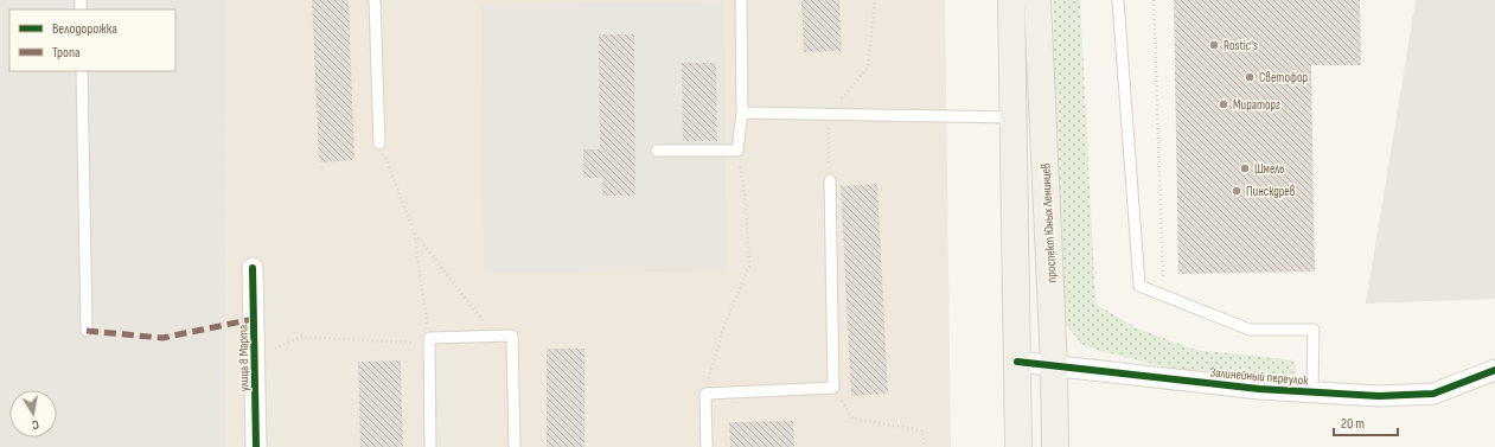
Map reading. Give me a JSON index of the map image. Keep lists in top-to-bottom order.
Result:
{
  "streets": {
    "main road": ["проспект Юных Ленинцев"],
    "street": ["улица 8 Марта", "Залинейный переулок"]
  },
  "crossings": [
    ["проспект Юных Ленинцев", "Залинейный переулок"]
  ],
  "places": [
    "Rostic's",
    "Светофор",
    "Мираторг",
    "Шмель",
    "Пинскдрев"
  ],
  "legend": ["Велодорожка", "Тропа"],
  "scale_bar": "20 m",
  "north": "bottom"
}
